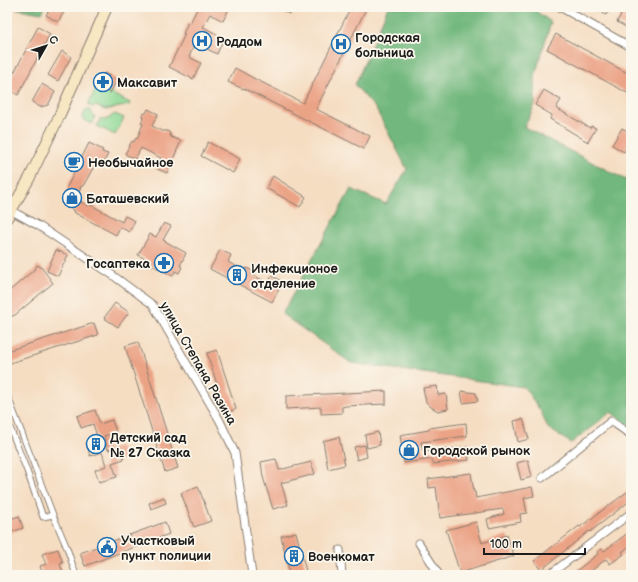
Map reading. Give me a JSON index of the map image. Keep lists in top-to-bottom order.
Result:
{
  "streets": {
    "street": ["улица Степана Разина"]
  },
  "places": {
    "hospital": ["Роддом", "Городская больница"],
    "pharmacy": ["Максавит", "Госаптека"],
    "cafe": ["Необычайное"],
    "shop": ["Баташевский", "Городской рынок"],
    "building": ["Инфекционое отделение", "Детский сад № 27 Сказка", "Военкомат"],
    "public building": ["Участковый пункт полиции"]
  },
  "scale_bar": "100 m",
  "north": "top right"
}
